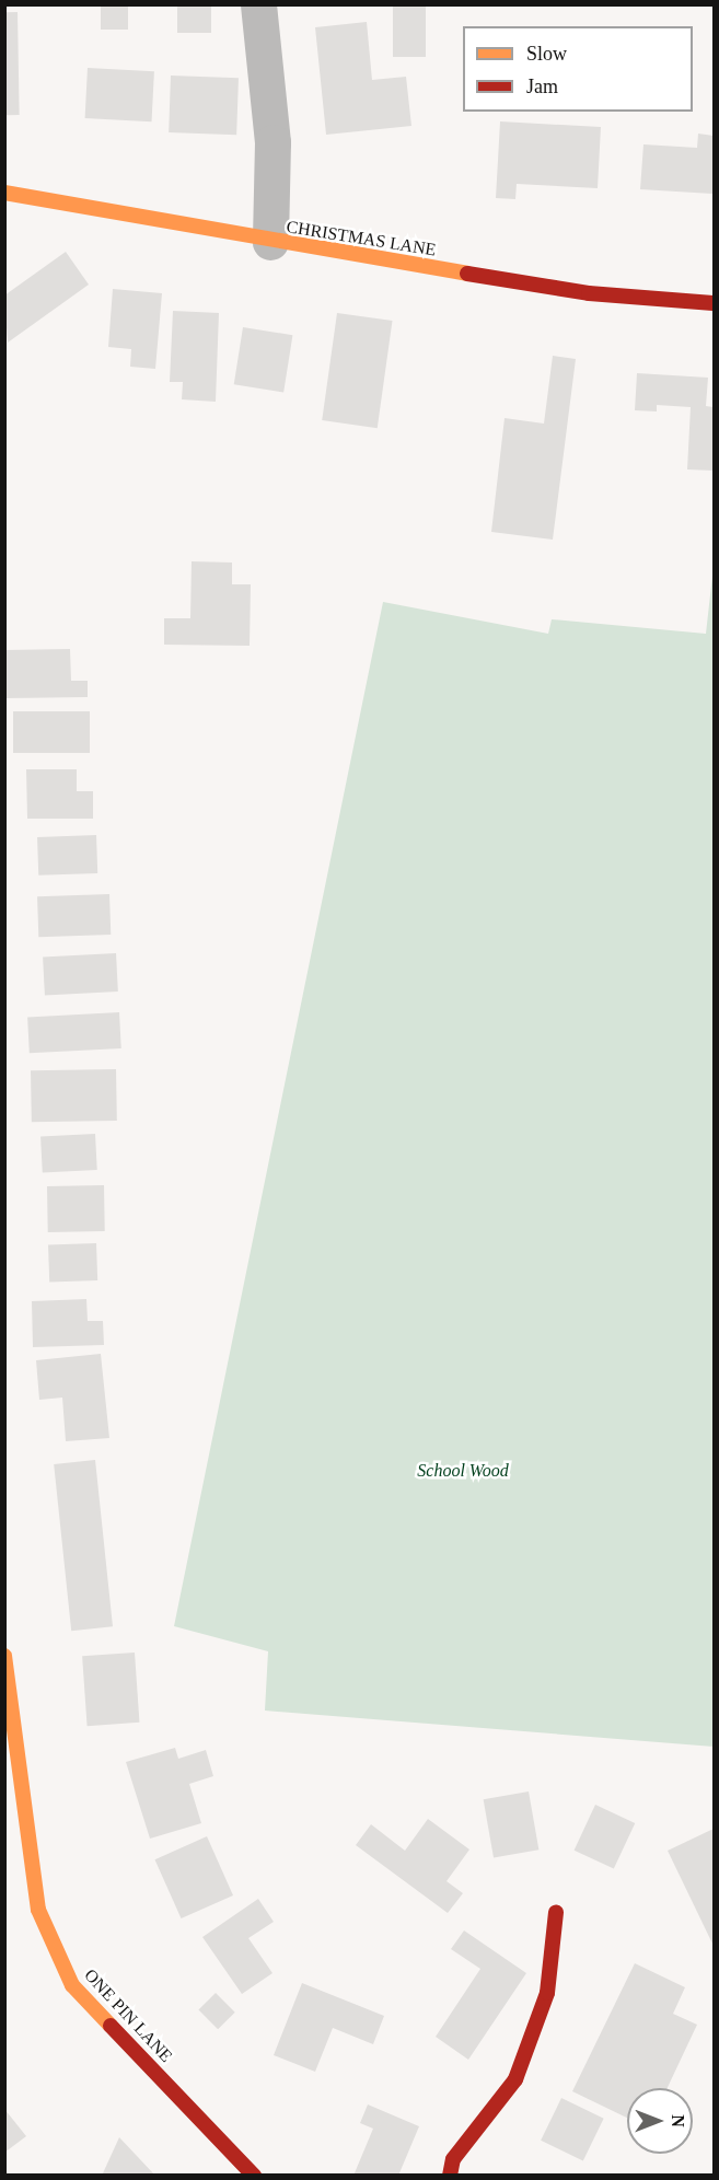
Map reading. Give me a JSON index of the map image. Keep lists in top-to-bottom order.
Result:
{
  "streets": {
    "street": ["CHRISTMAS LANE", "ONE PIN LANE"]
  },
  "parks": ["School Wood"],
  "legend": ["Slow", "Jam"],
  "north": "right"
}
